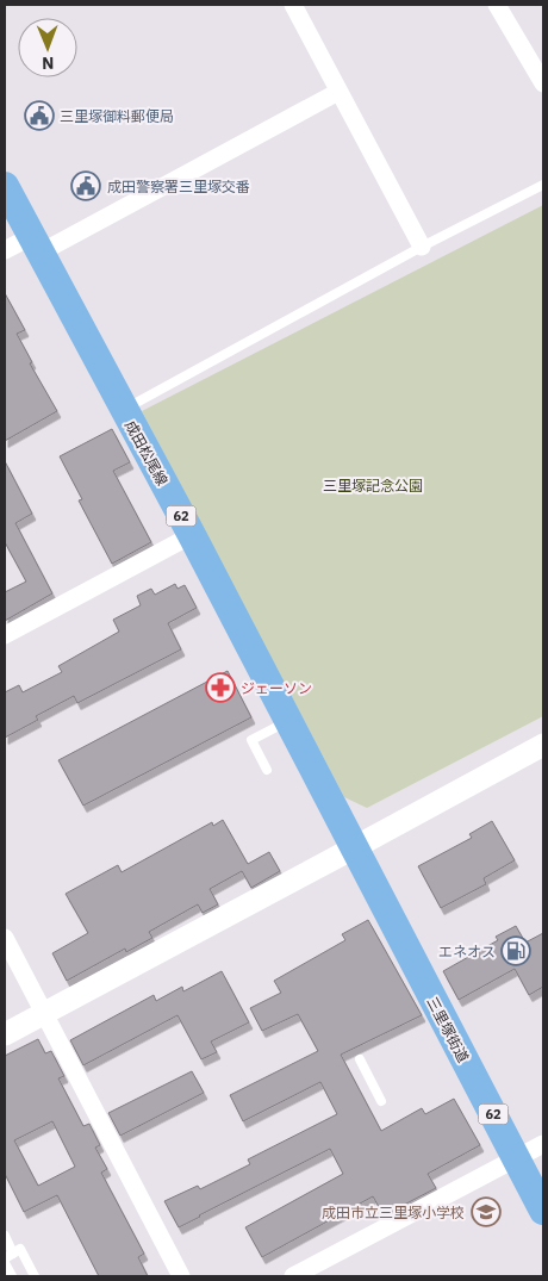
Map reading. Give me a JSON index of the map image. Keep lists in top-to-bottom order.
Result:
{
  "streets": {
    "main road": ["成田松尾線", "62", "三里塚街道"]
  },
  "crossings": [
    ["成田松尾線", "三里塚街道"]
  ],
  "parks": ["三里塚記念公園"],
  "places": {
    "public building": ["三里塚御料郵便局", "成田警察署三里塚交番"],
    "pharmacy": ["ジェーソン"],
    "fuel station": ["エネオス"],
    "school or university": ["成田市立三里塚小学校"]
  },
  "north": "bottom"
}
